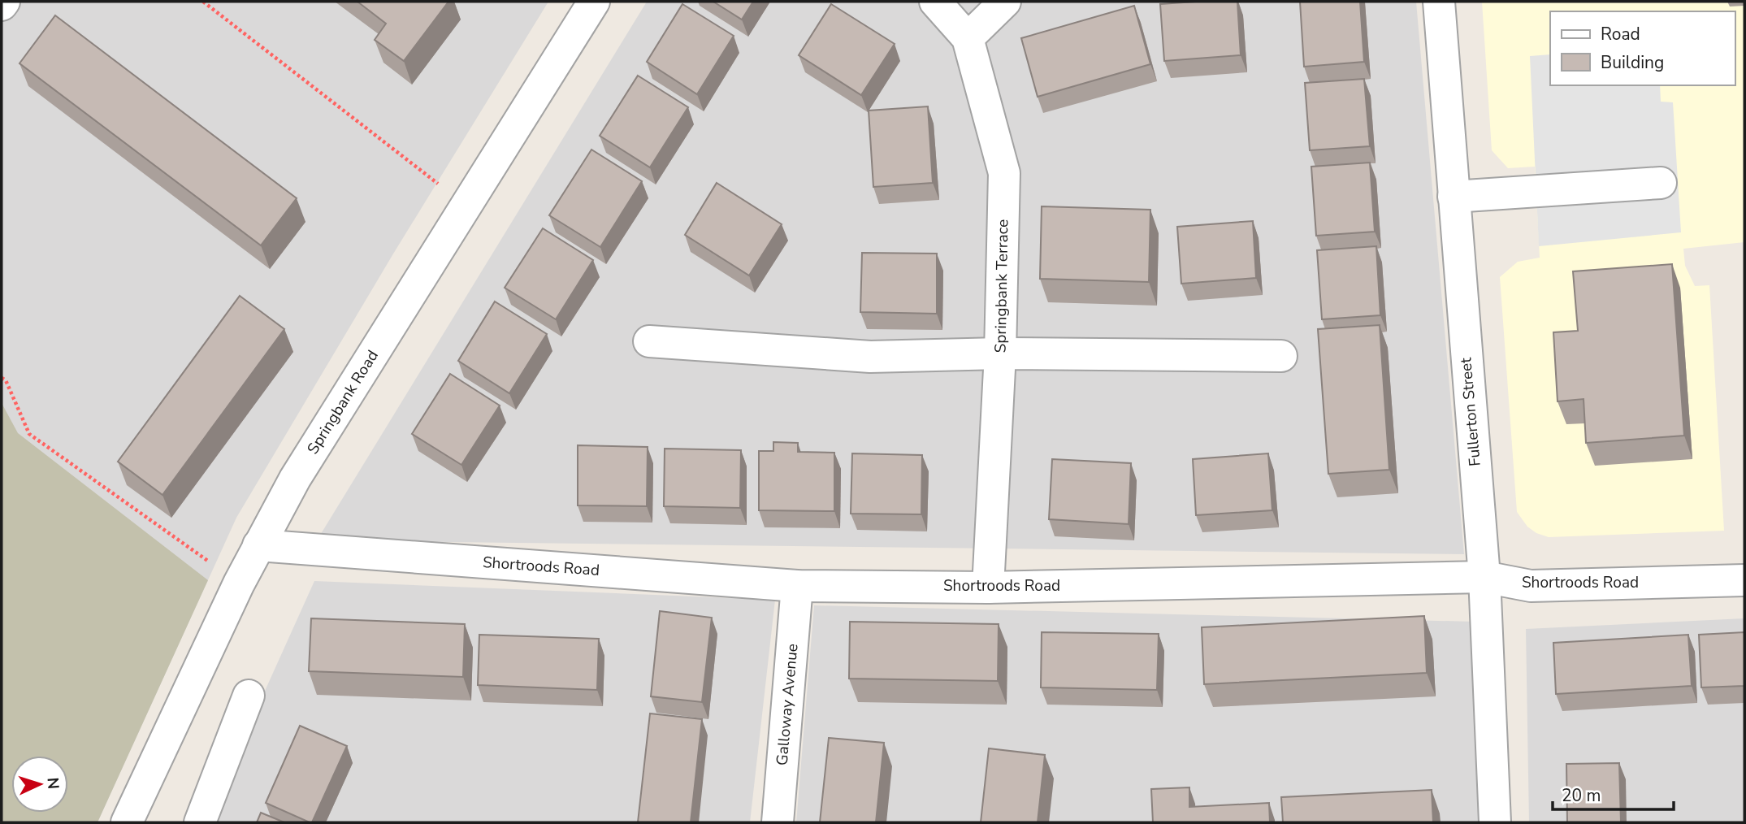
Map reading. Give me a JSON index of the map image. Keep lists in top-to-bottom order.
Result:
{
  "streets": {
    "street": [
      "Springbank Terrace",
      "Springbank Road",
      "Fullerton Street",
      "Shortroods Road",
      "Galloway Avenue"
    ]
  },
  "crossings": [
    ["Springbank Terrace", "Shortroods Road"],
    ["Springbank Road", "Shortroods Road"],
    ["Fullerton Street", "Shortroods Road"],
    ["Shortroods Road", "Galloway Avenue"]
  ],
  "legend": ["Road", "Building"],
  "scale_bar": "20 m",
  "north": "right"
}
